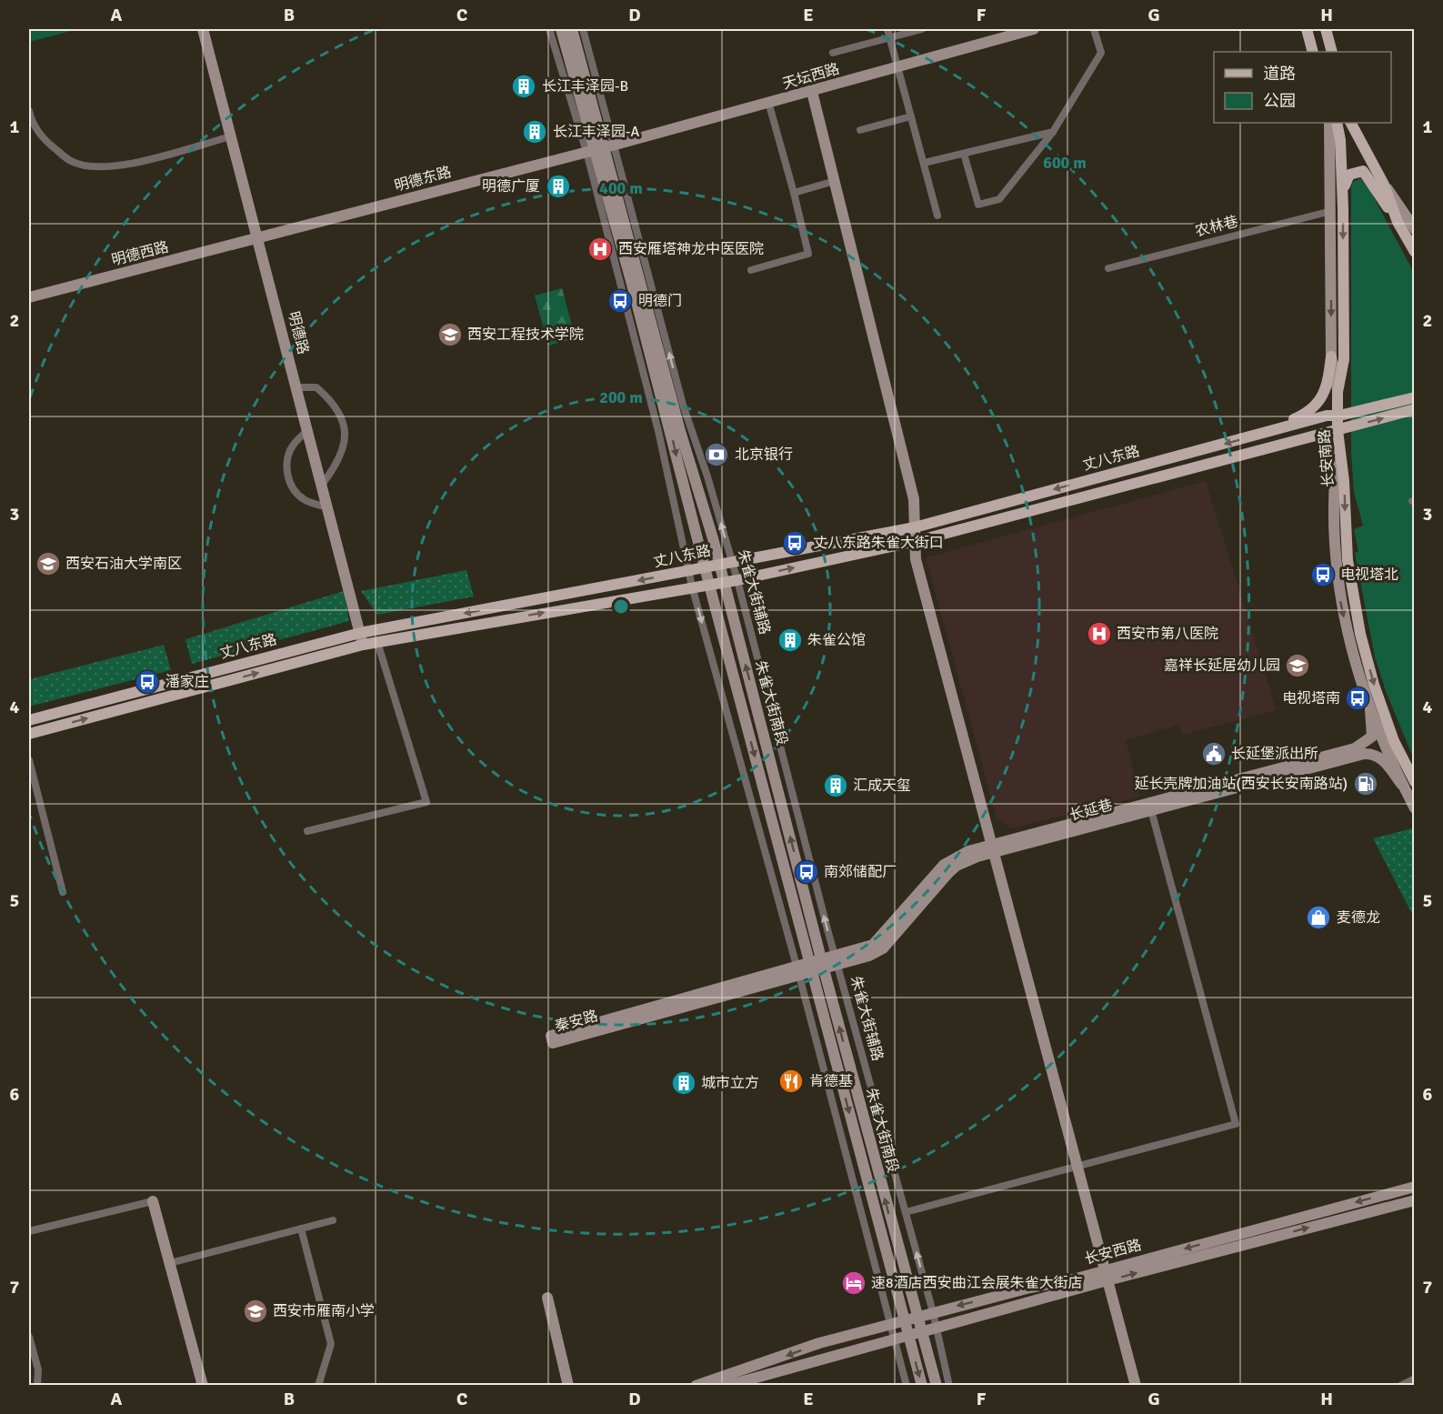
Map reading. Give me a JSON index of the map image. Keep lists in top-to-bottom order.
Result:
{
  "streets": {
    "main road": [
      "天坛西路",
      "明德东路",
      "明德西路",
      "明德路",
      "丈八东路",
      "长安南路",
      "朱雀大街南段",
      "长延巷",
      "秦安路",
      "长安西路"
    ],
    "street": ["农林巷", "朱雀大街辅路"]
  },
  "crossings": [
    ["天坛西路", "明德东路"],
    ["天坛西路", "朱雀大街辅路"],
    ["天坛西路", "朱雀大街南段"],
    ["明德东路", "明德西路"],
    ["明德东路", "明德路"],
    ["明德东路", "朱雀大街辅路"],
    ["明德东路", "朱雀大街南段"],
    ["明德西路", "明德路"],
    ["明德路", "丈八东路"],
    ["丈八东路", "长安南路"],
    ["丈八东路", "朱雀大街辅路"],
    ["丈八东路", "朱雀大街南段"],
    ["朱雀大街辅路", "朱雀大街南段"],
    ["朱雀大街辅路", "长延巷"],
    ["朱雀大街辅路", "秦安路"],
    ["朱雀大街辅路", "长安西路"],
    ["朱雀大街南段", "长延巷"],
    ["朱雀大街南段", "秦安路"],
    ["朱雀大街南段", "长安西路"],
    ["长延巷", "秦安路"]
  ],
  "places": {
    "building": [
      "长江丰泽园-B",
      "长江丰泽园-A",
      "明德广厦",
      "朱雀公馆",
      "汇成天玺",
      "城市立方"
    ],
    "hospital": ["西安雁塔神龙中医医院", "西安市第八医院"],
    "bus stop": [
      "明德门",
      "丈八东路朱雀大街口",
      "电视塔北",
      "潘家庄",
      "电视塔南",
      "南郊储配厂"
    ],
    "school or university": [
      "西安工程技术学院",
      "西安石油大学南区",
      "嘉祥长延居幼儿园",
      "西安市雁南小学"
    ],
    "bank": ["北京银行"],
    "public building": ["长延堡派出所"],
    "fuel station": ["延长壳牌加油站(西安长安南路站)"],
    "shop": ["麦德龙"],
    "restaurant": ["肯德基"],
    "hotel": ["速8酒店西安曲江会展朱雀大街店"]
  },
  "legend": ["道路", "公园"],
  "grid": {
    "columns": [
      "A",
      "B",
      "C",
      "D",
      "E",
      "F",
      "G",
      "H"
    ],
    "rows": [
      "1",
      "2",
      "3",
      "4",
      "5",
      "6",
      "7"
    ]
  },
  "rings": ["600 m", "400 m", "200 m"]
}
